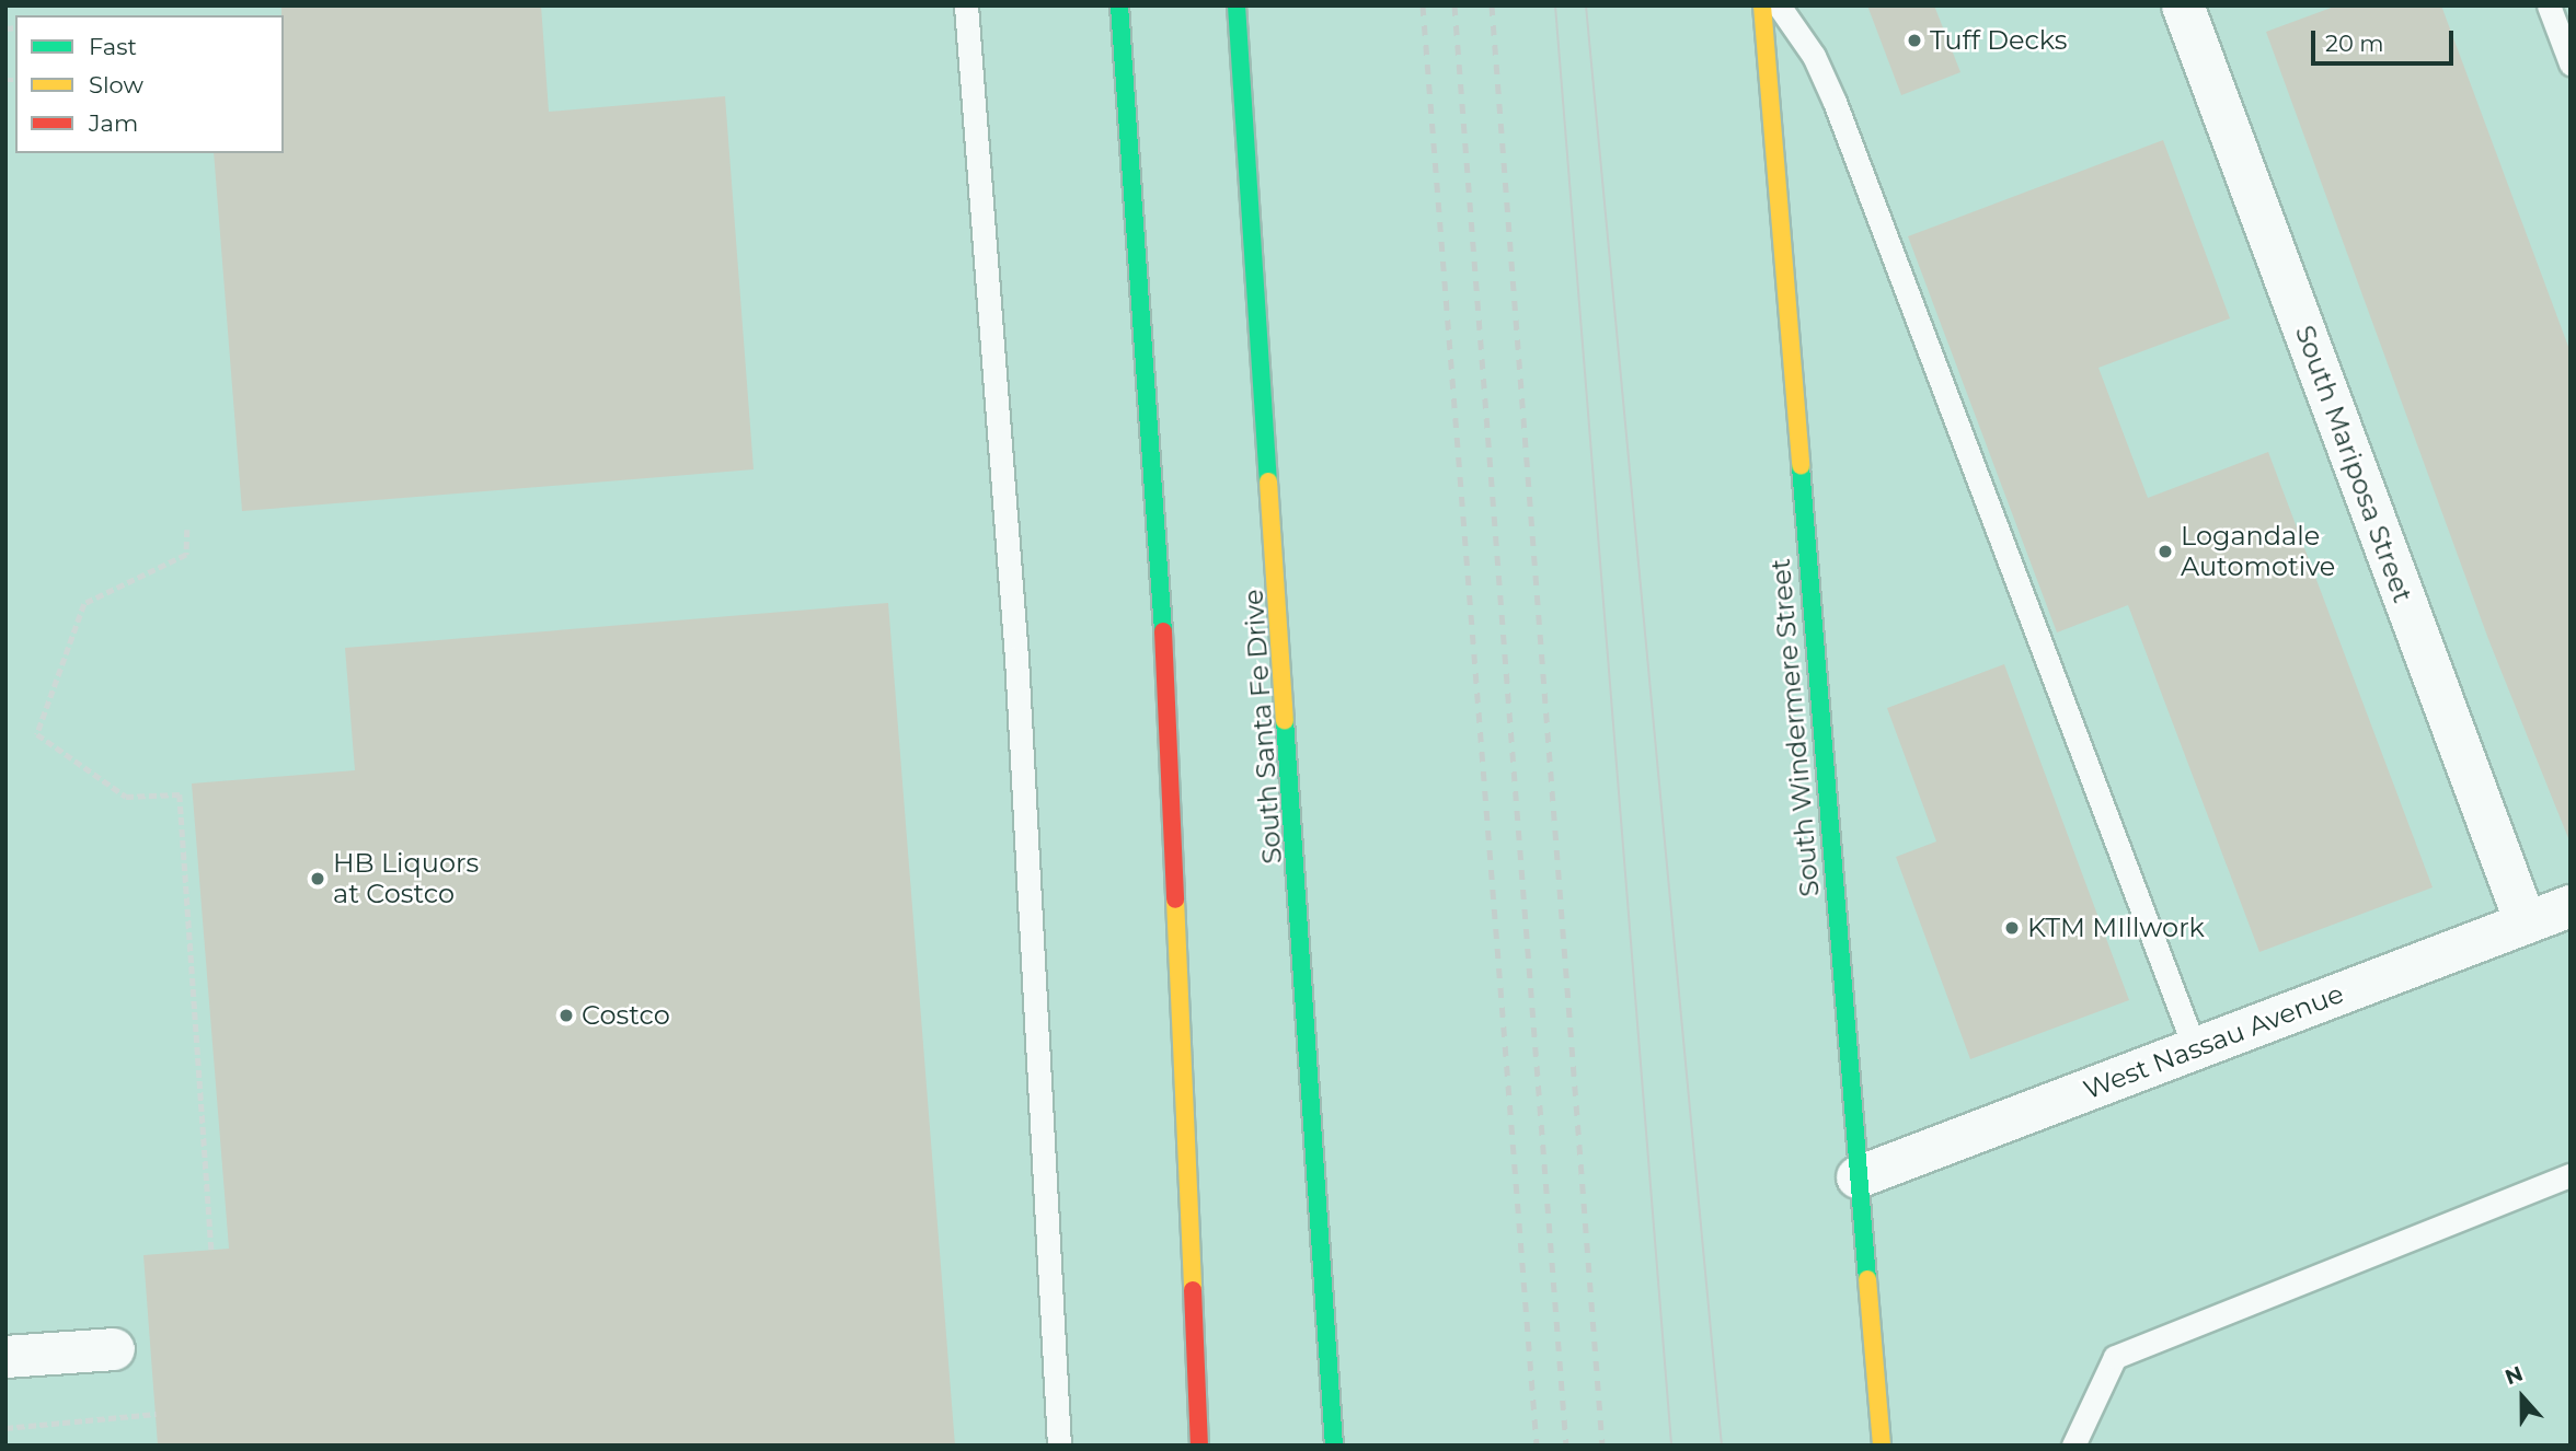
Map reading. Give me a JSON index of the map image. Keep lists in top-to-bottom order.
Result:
{
  "streets": {
    "main road": ["South Santa Fe Drive", "South Windermere Street"],
    "street": ["South Mariposa Street", "West Nassau Avenue"]
  },
  "crossings": [
    ["South Mariposa Street", "West Nassau Avenue"],
    ["South Windermere Street", "West Nassau Avenue"]
  ],
  "places": [
    "Tuff Decks",
    "Logandale Automotive",
    "HB Liquors at Costco",
    "KTM MIllwork",
    "Costco"
  ],
  "legend": ["Fast", "Slow", "Jam"],
  "scale_bar": "20 m",
  "north": "top"
}
